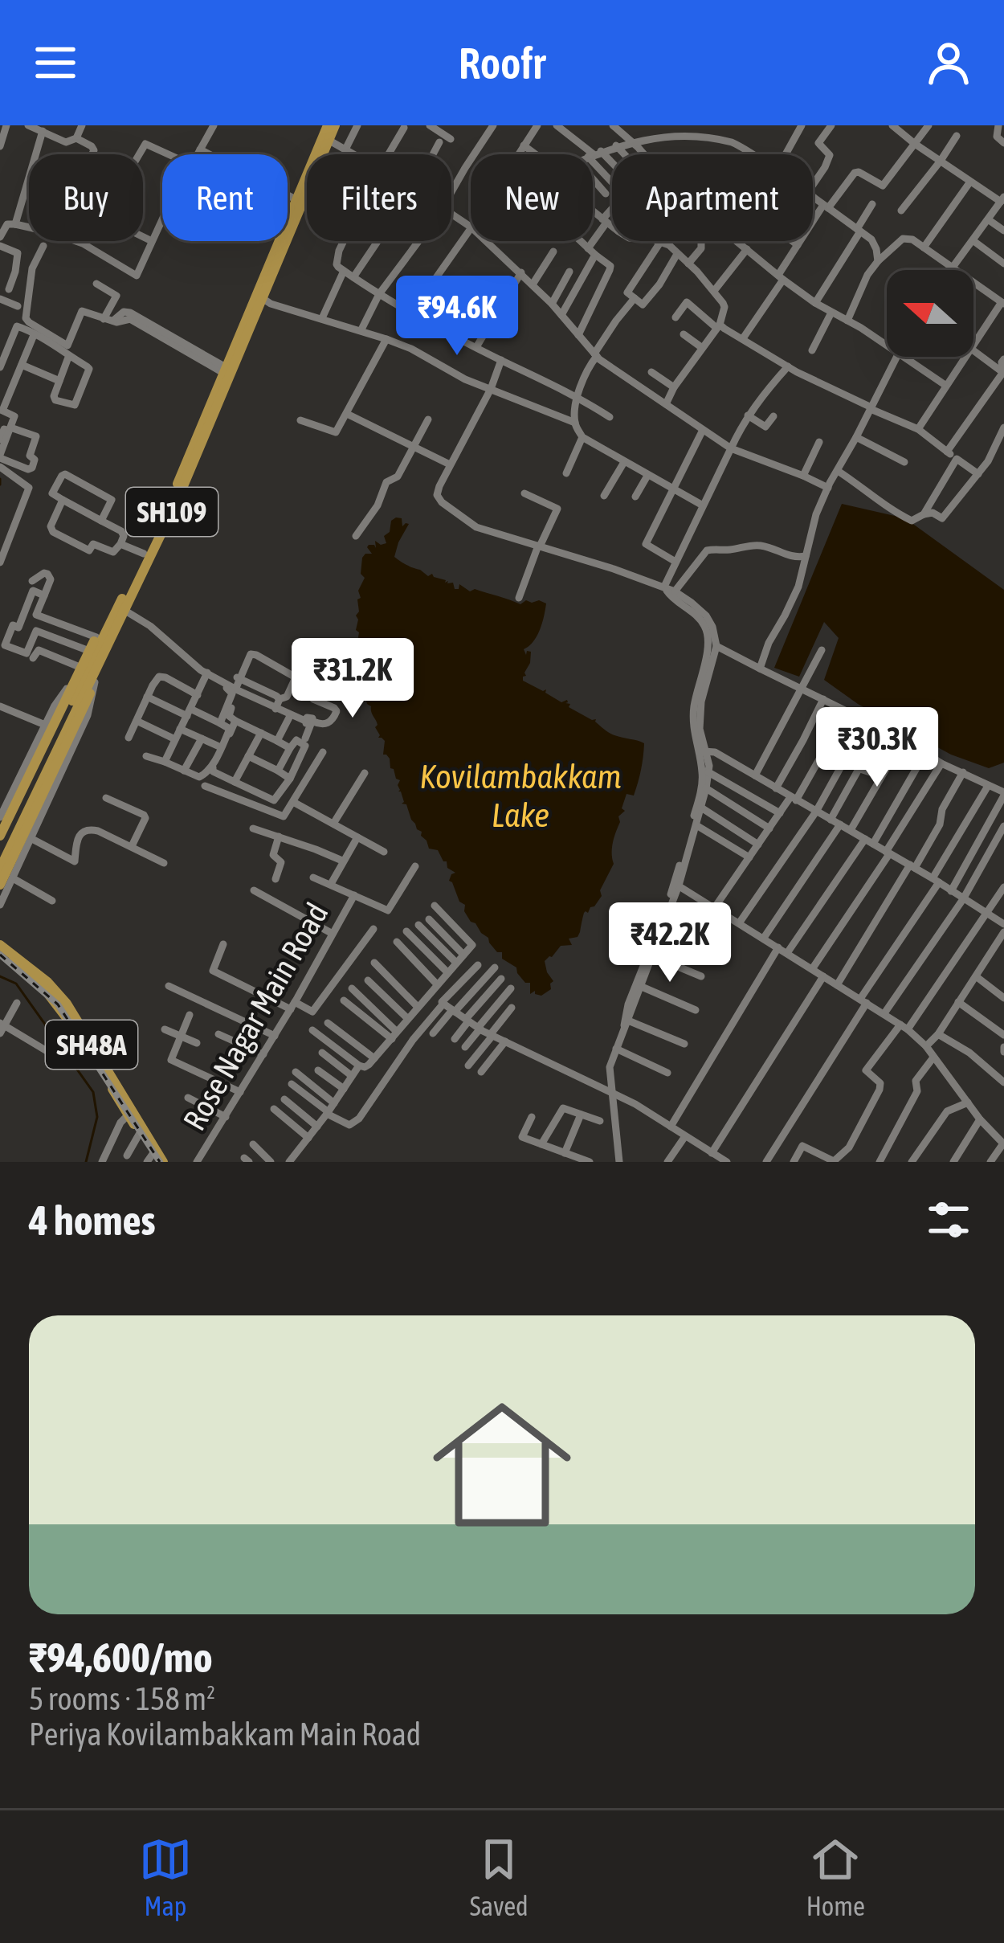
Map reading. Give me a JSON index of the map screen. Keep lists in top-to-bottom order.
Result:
{
  "streets": {
    "main road": ["SH109", "SH48A"],
    "street": ["Rose Nagar Main Road"]
  },
  "water": ["Kovilambakkam Lake"],
  "north": "left",
  "page": {
    "header": "Roofr",
    "chip": [
      "Buy",
      "Rent",
      "Filters",
      "New",
      "Apartment"
    ],
    "price": [
      "₹94.6K",
      "₹31.2K",
      "₹30.3K",
      "₹42.2K"
    ],
    "heading": "4 homes",
    "list": [
      {
        "name": "₹94,600/mo",
        "note": "5 rooms · 158 m² · Periya Kovilambakkam Main Road"
      }
    ],
    "tabs": ["Map", "Saved", "Home"]
  }
}
